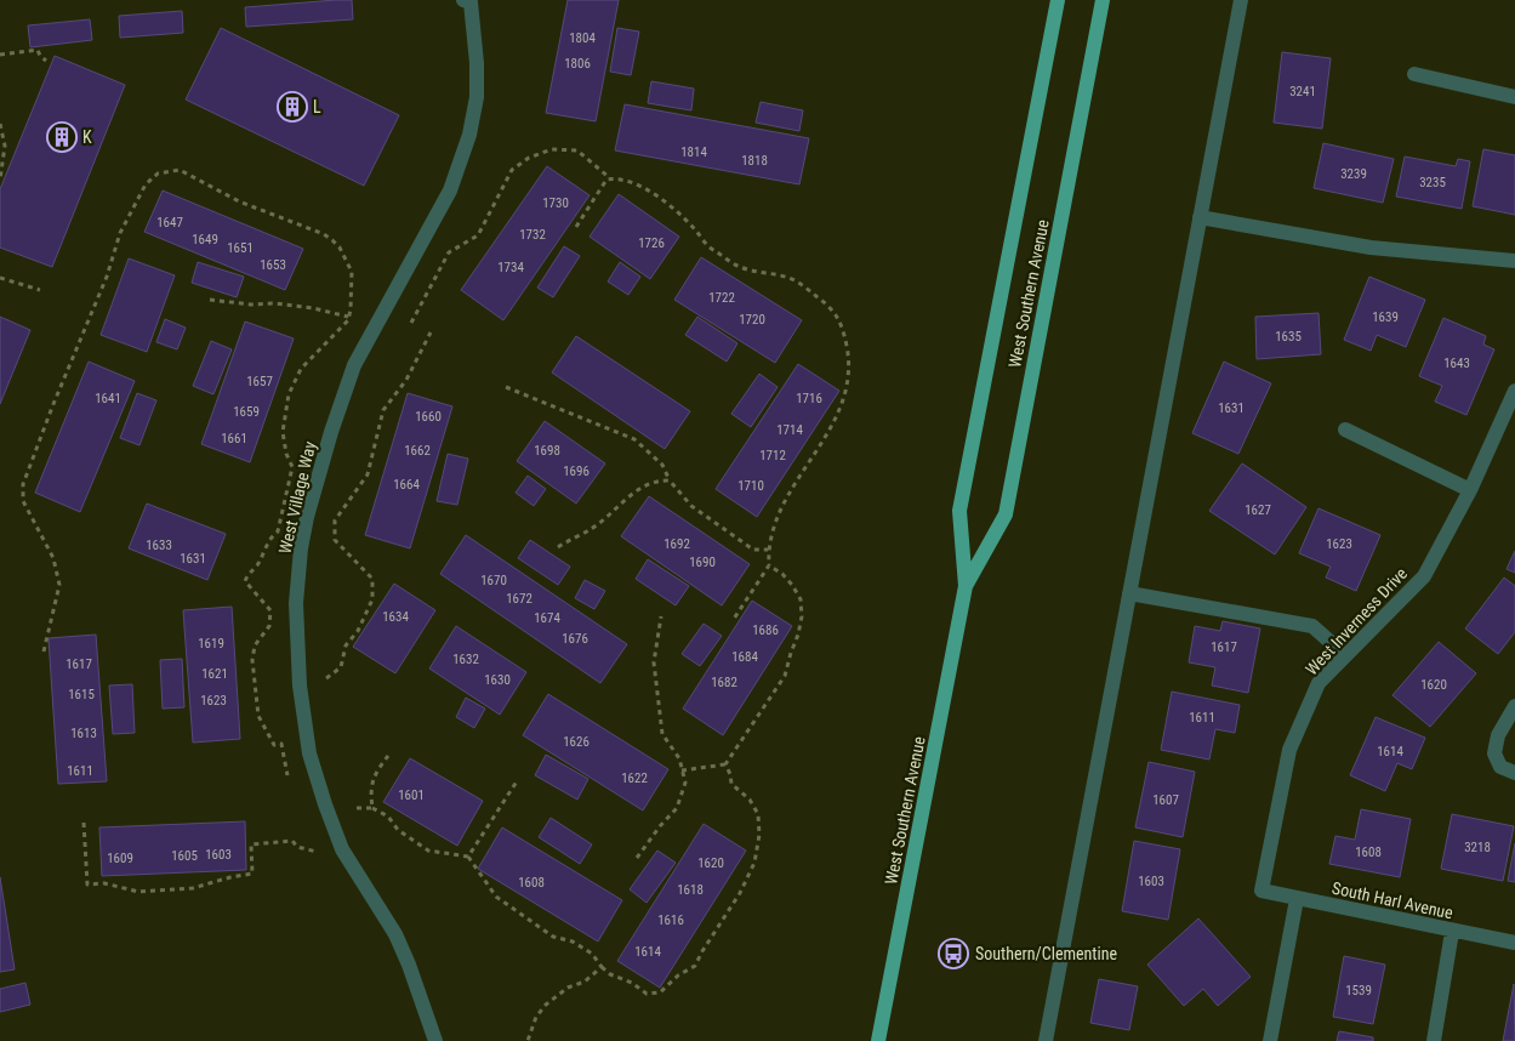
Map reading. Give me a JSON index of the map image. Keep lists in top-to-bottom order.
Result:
{
  "streets": {
    "main road": ["West Southern Avenue"],
    "street": ["West Village Way", "West Inverness Drive", "South Harl Avenue"]
  },
  "crossings": [
    ["West Inverness Drive", "South Harl Avenue"]
  ],
  "places": {
    "building": ["L", "K"],
    "bus stop": ["Southern/Clementine"]
  },
  "house_numbers": [
    "1804",
    "1806",
    "3241",
    "1814",
    "1818",
    "3239",
    "3235",
    "1730",
    "1647",
    "1732",
    "1649",
    "1726",
    "1651",
    "1653",
    "1734",
    "1722",
    "1639",
    "1720",
    "1635",
    "1643",
    "1657",
    "1641",
    "1716",
    "1631",
    "1659",
    "1660",
    "1714",
    "1661",
    "1662",
    "1698",
    "1712",
    "1696",
    "1664",
    "1710",
    "1627",
    "1692",
    "1623",
    "1633",
    "1631",
    "1690",
    "1670",
    "1672",
    "1634",
    "1674",
    "1686",
    "1676",
    "1619",
    "1617",
    "1684",
    "1632",
    "1617",
    "1621",
    "1630",
    "1682",
    "1620",
    "1615",
    "1623",
    "1611",
    "1613",
    "1626",
    "1614",
    "1611",
    "1622",
    "1601",
    "1607",
    "3218",
    "1608",
    "1603",
    "1605",
    "1609",
    "1620",
    "1603",
    "1608",
    "1618",
    "1616",
    "1614",
    "1539"
  ]
}
